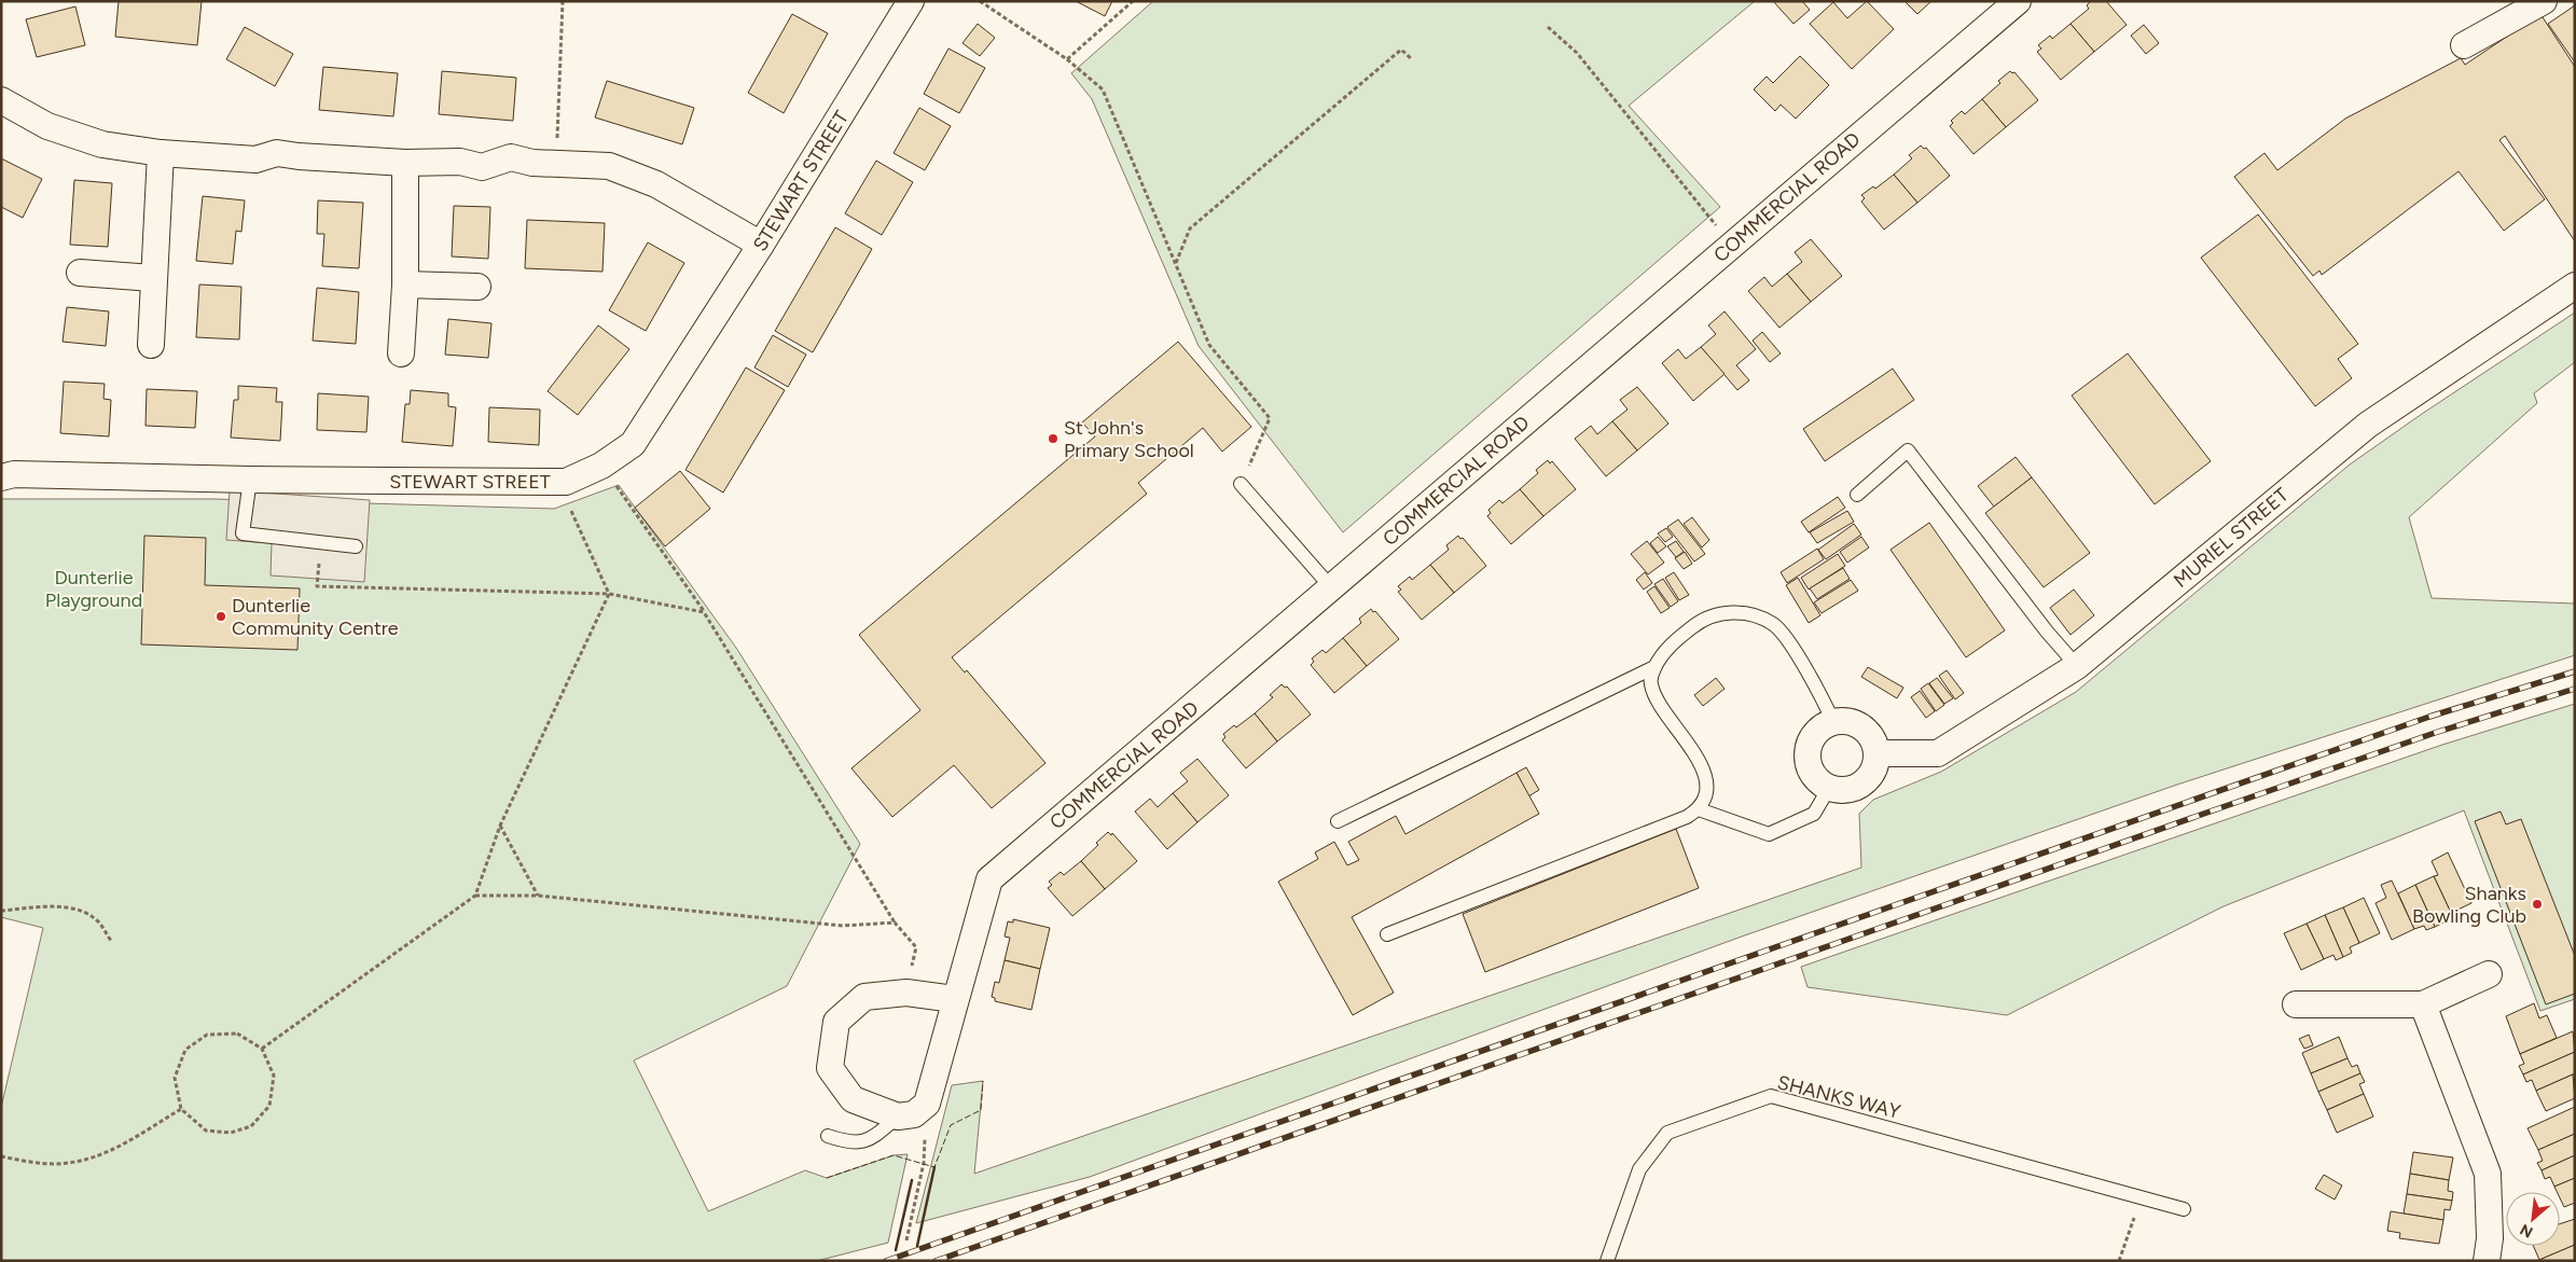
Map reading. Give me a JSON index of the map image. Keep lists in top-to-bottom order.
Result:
{
  "streets": {
    "street": ["STEWART STREET", "COMMERCIAL ROAD", "MURIEL STREET"],
    "lane": ["SHANKS WAY"]
  },
  "parks": ["Dunterlie Playground"],
  "places": ["St John's Primary School", "Dunterlie Community Centre", "Shanks Bowling Club"],
  "north": "bottom left"
}
